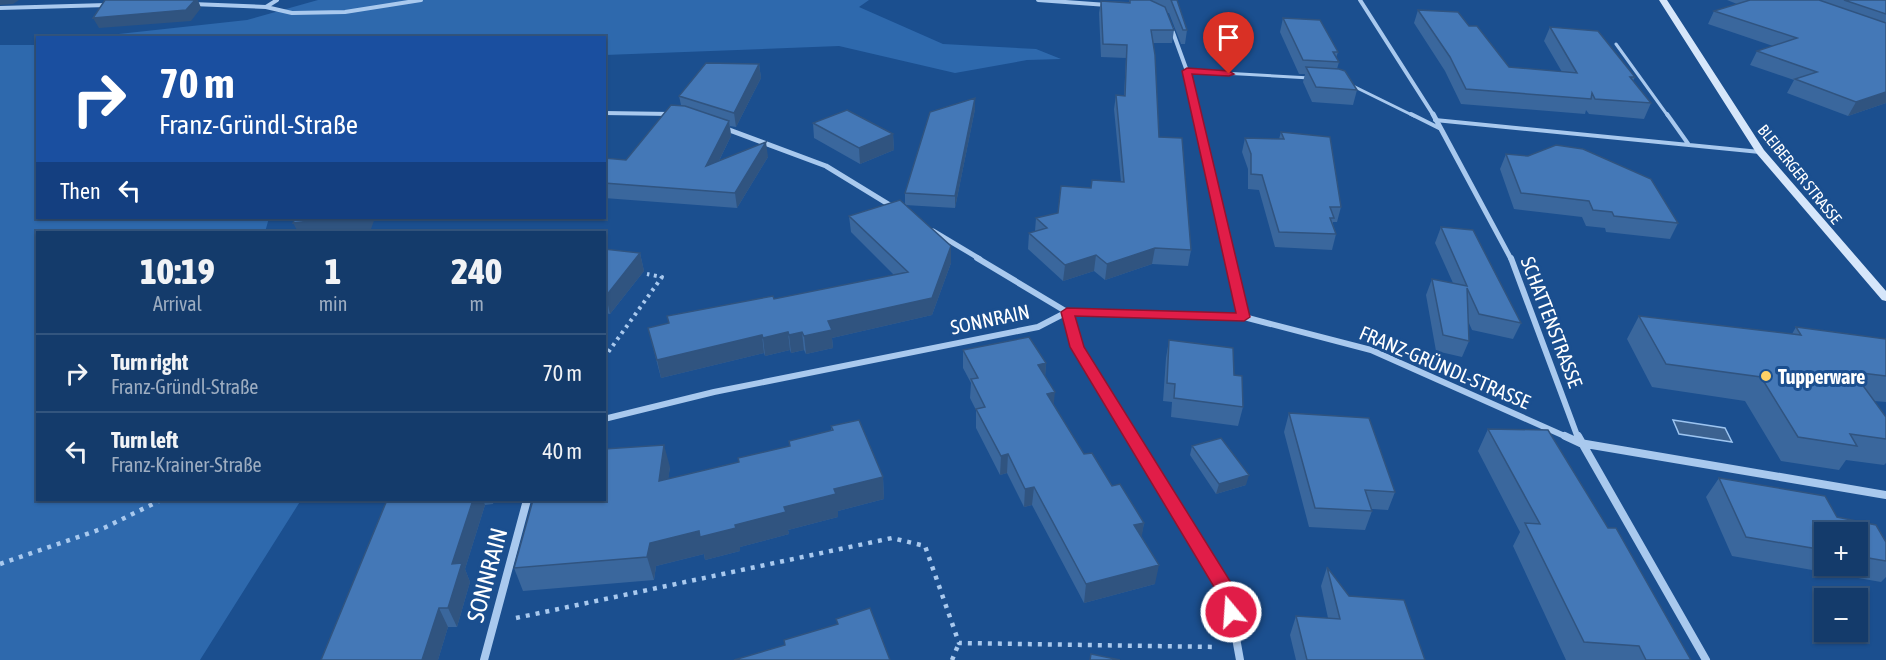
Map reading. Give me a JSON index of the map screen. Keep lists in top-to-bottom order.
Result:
{
  "streets": {
    "main road": ["BLEIBERGER STRASSE"],
    "street": ["SONNRAIN", "SCHATTENSTRASSE", "FRANZ-GRÜNDL-STRASSE"]
  },
  "crossings": [
    ["SONNRAIN", "FRANZ-GRÜNDL-STRASSE"],
    ["SCHATTENSTRASSE", "FRANZ-GRÜNDL-STRASSE"]
  ],
  "places": ["Tupperware"],
  "page": {
    "turn": ["70 m", "Franz-Gründl-Straße"],
    "then": "Then",
    "eta": [
      "10:19",
      "Arrival",
      "1",
      "min",
      "240",
      "m"
    ],
    "list": [
      {
        "name": "Turn right",
        "note": "Franz-Gründl-Straße",
        "value": "70 m"
      },
      {
        "name": "Turn left",
        "note": "Franz-Krainer-Straße",
        "value": "40 m"
      }
    ],
    "map_buttons": ["+", "−"]
  }
}
